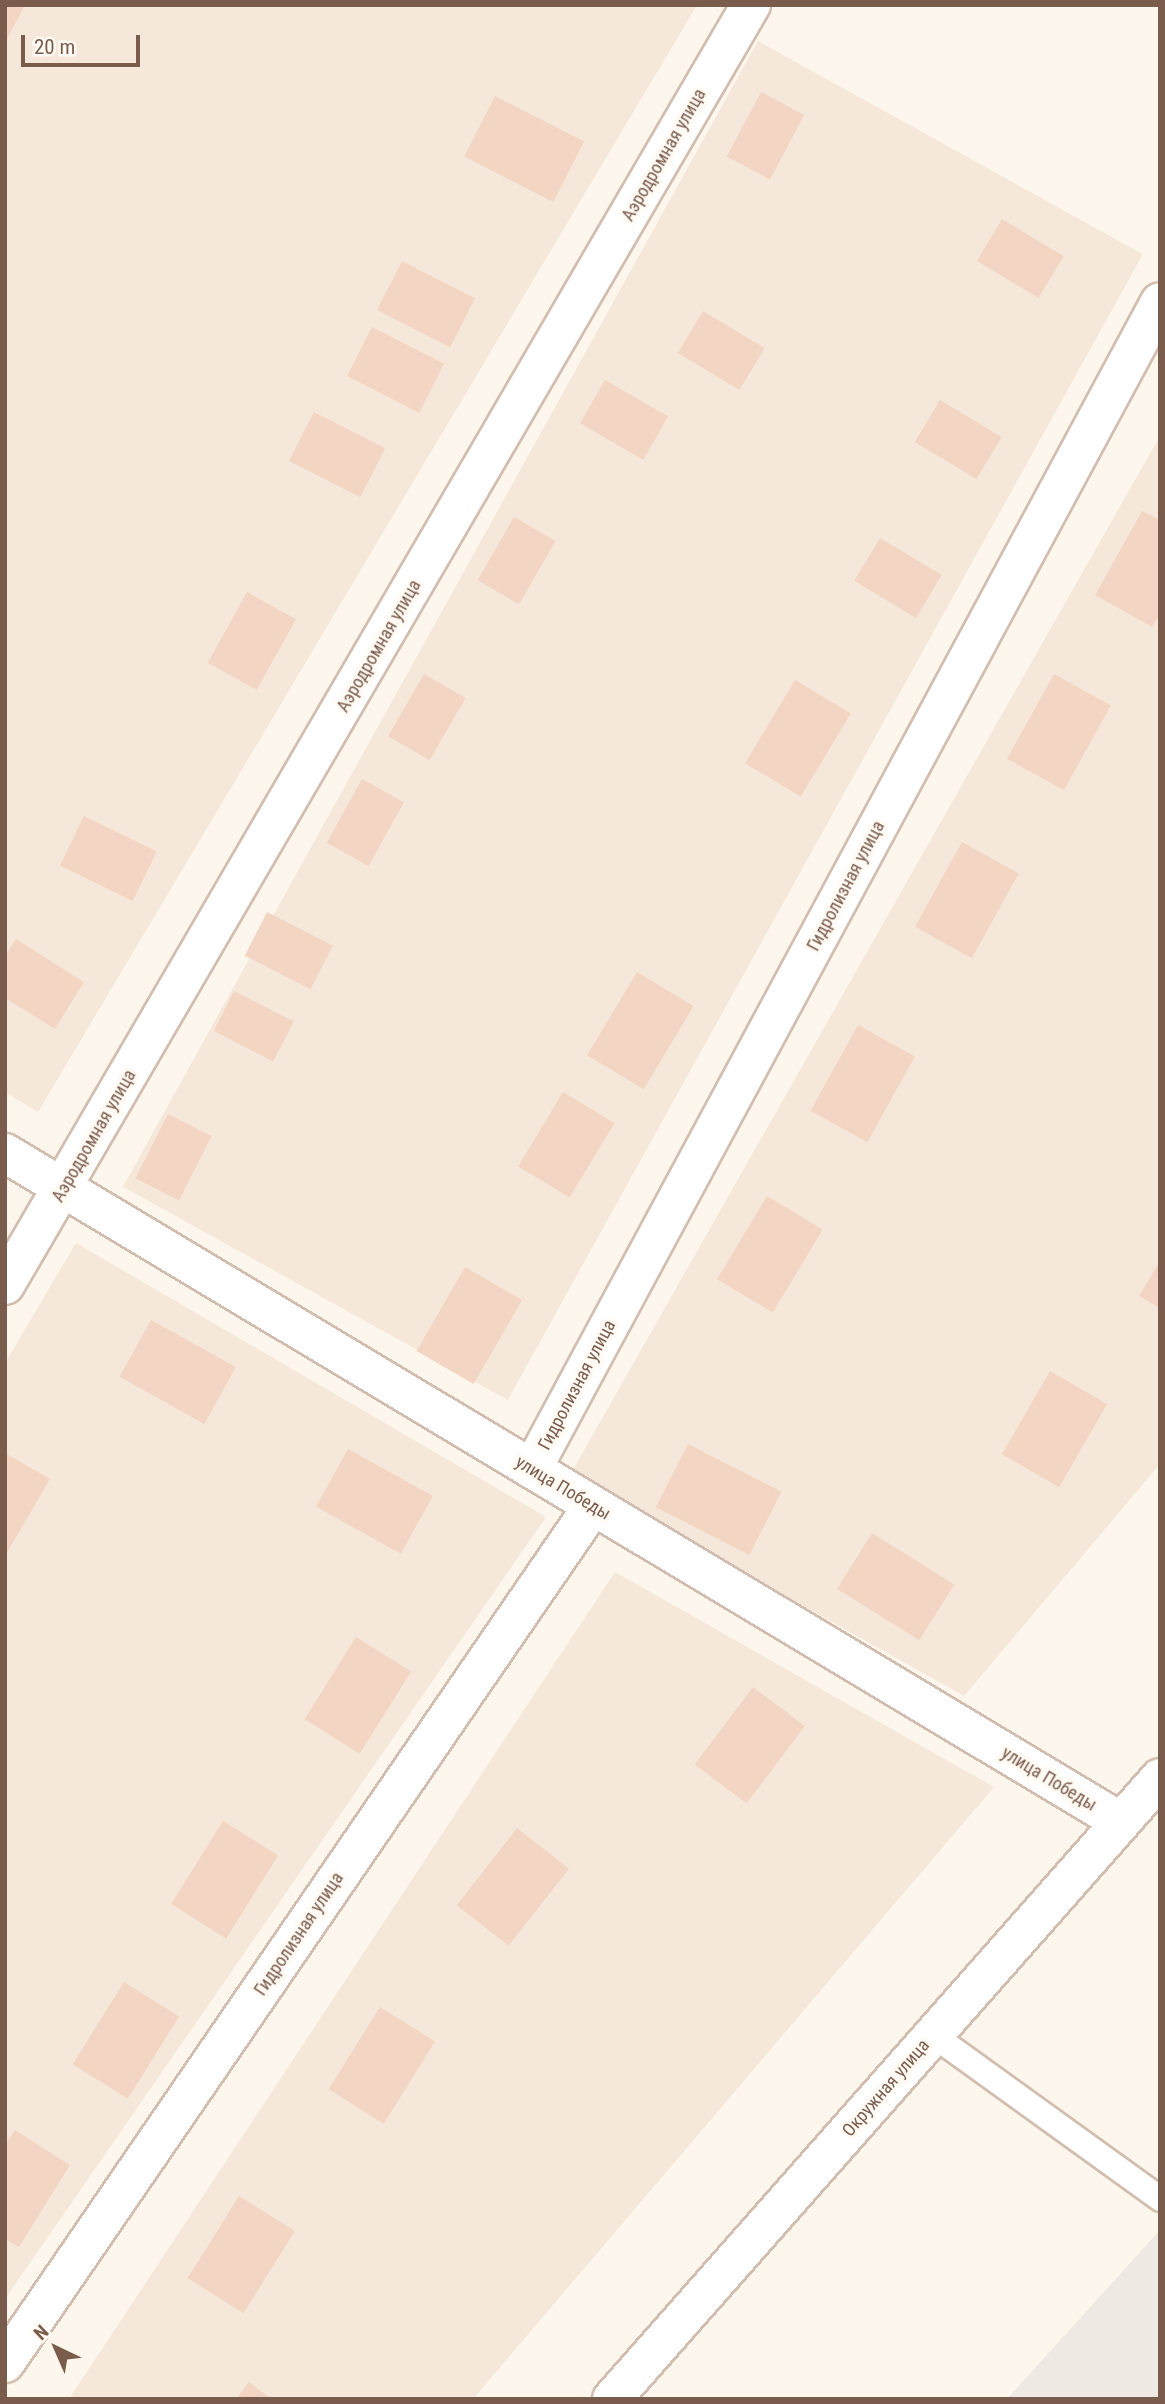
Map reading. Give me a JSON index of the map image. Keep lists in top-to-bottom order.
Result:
{
  "streets": {
    "street": [
      "Аэродромная улица",
      "Гидролизная улица",
      "улица Победы",
      "Окружная улица"
    ]
  },
  "crossings": [
    ["Аэродромная улица", "улица Победы"],
    ["Гидролизная улица", "улица Победы"],
    ["улица Победы", "Окружная улица"]
  ],
  "scale_bar": "20 m",
  "north": "top left"
}
